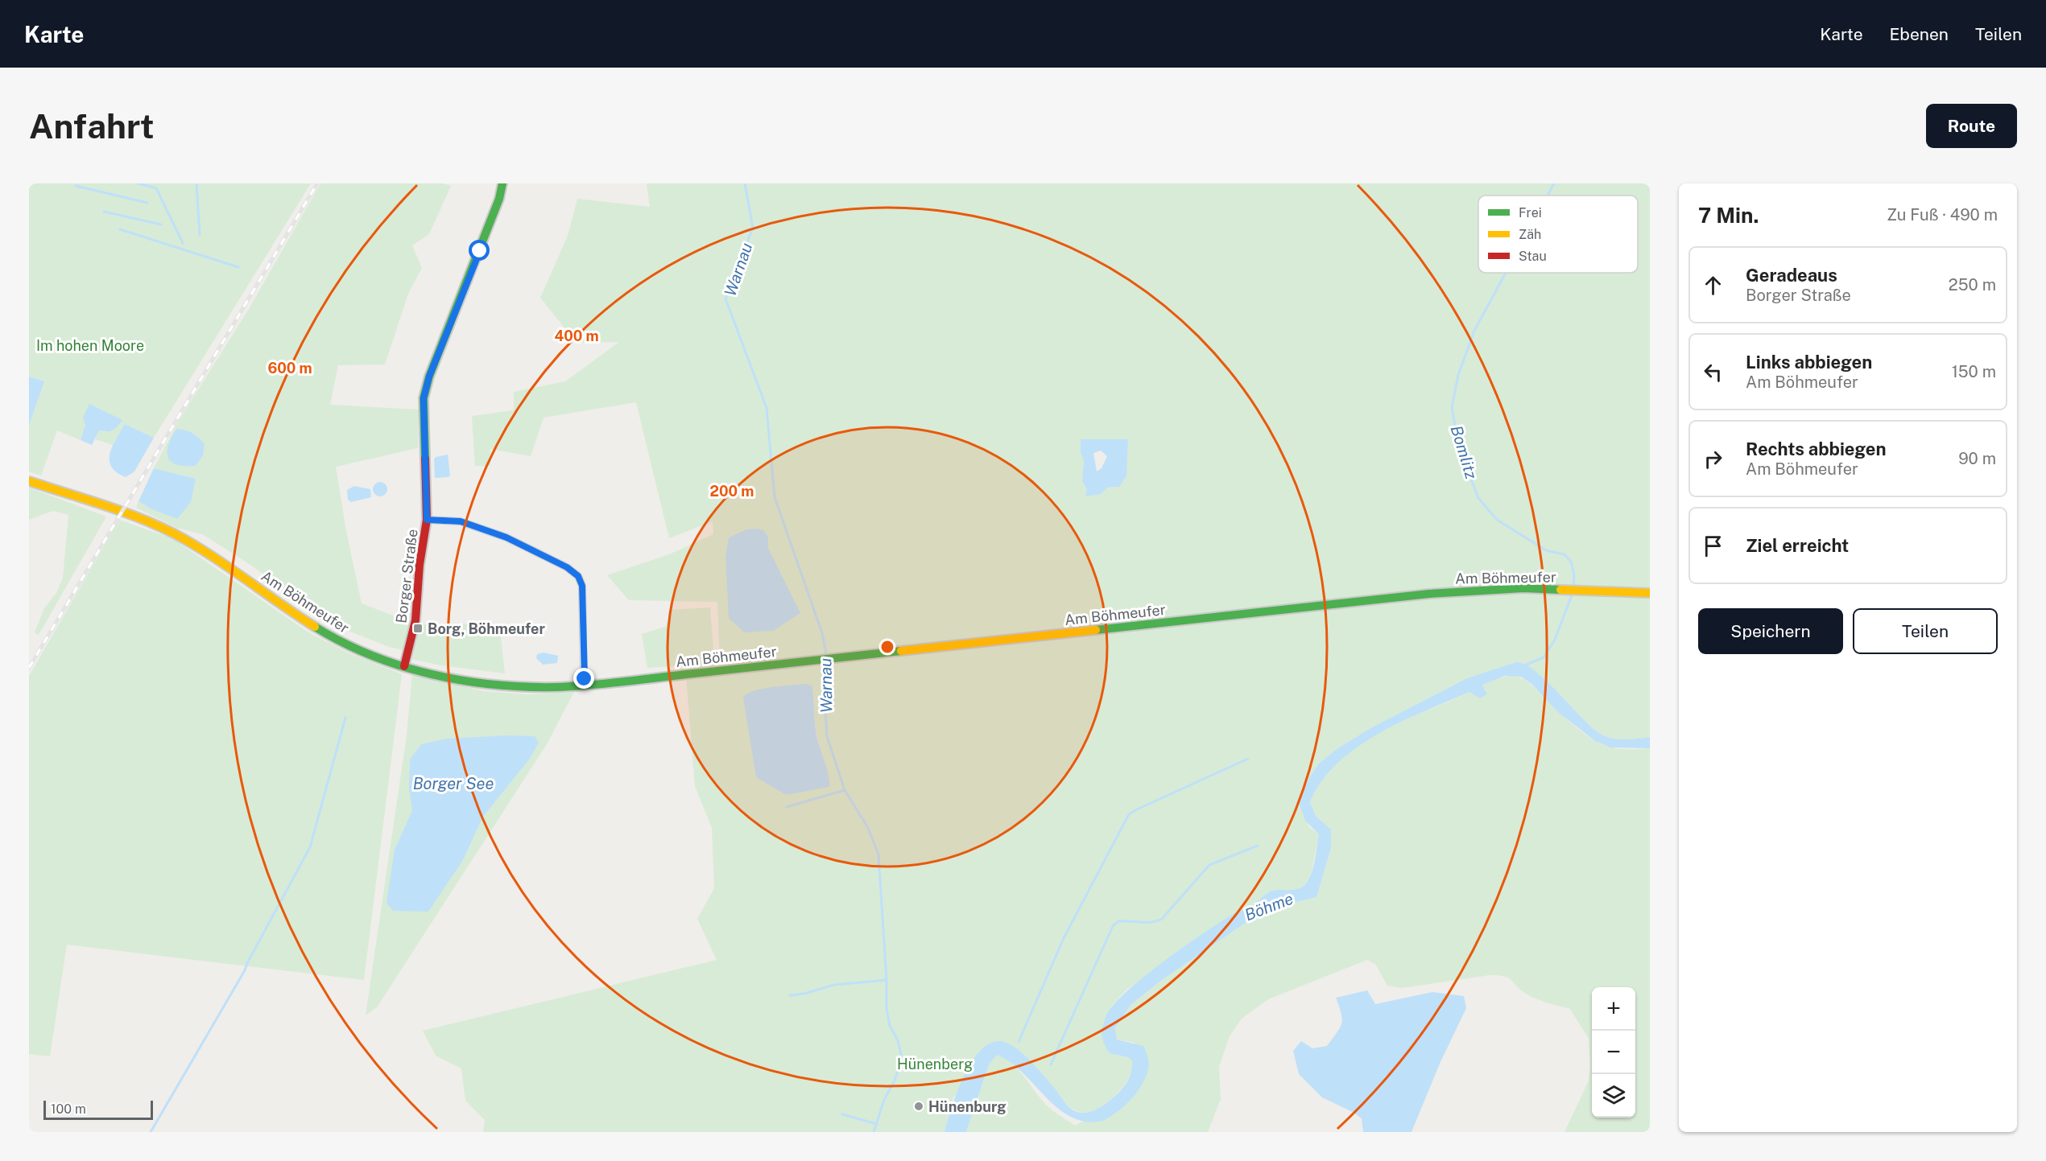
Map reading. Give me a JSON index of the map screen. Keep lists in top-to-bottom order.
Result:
{
  "streets": {
    "street": ["Borger Straße", "Am Böhmeufer"]
  },
  "crossings": [
    ["Borger Straße", "Am Böhmeufer"]
  ],
  "water": [
    "Warnau",
    "Bomlitz",
    "Borger See",
    "Böhme"
  ],
  "parks": ["Im hohen Moore", "Hünenberg"],
  "places": {
    "transit": ["Borg, Böhmeufer"],
    "other": ["Hünenburg"]
  },
  "legend": ["Frei", "Zäh", "Stau"],
  "scale_bar": "100 m",
  "page": {
    "header": "Karte",
    "nav": ["Karte", "Ebenen", "Teilen"],
    "buttons": [
      "Route",
      ["Speichern", "Teilen"]
    ],
    "title": "Anfahrt",
    "heading": ["7 Min.", "Zu Fuß · 490 m"],
    "list": [
      ["Geradeaus", "Borger Straße", "250 m"],
      ["Links abbiegen", "Am Böhmeufer", "150 m"],
      ["Rechts abbiegen", "Am Böhmeufer", "90 m"],
      "Ziel erreicht"
    ],
    "map_buttons": ["+", "−"],
    "scale": "100 m"
  },
  "rings": ["400 m", "600 m", "200 m"]
}
